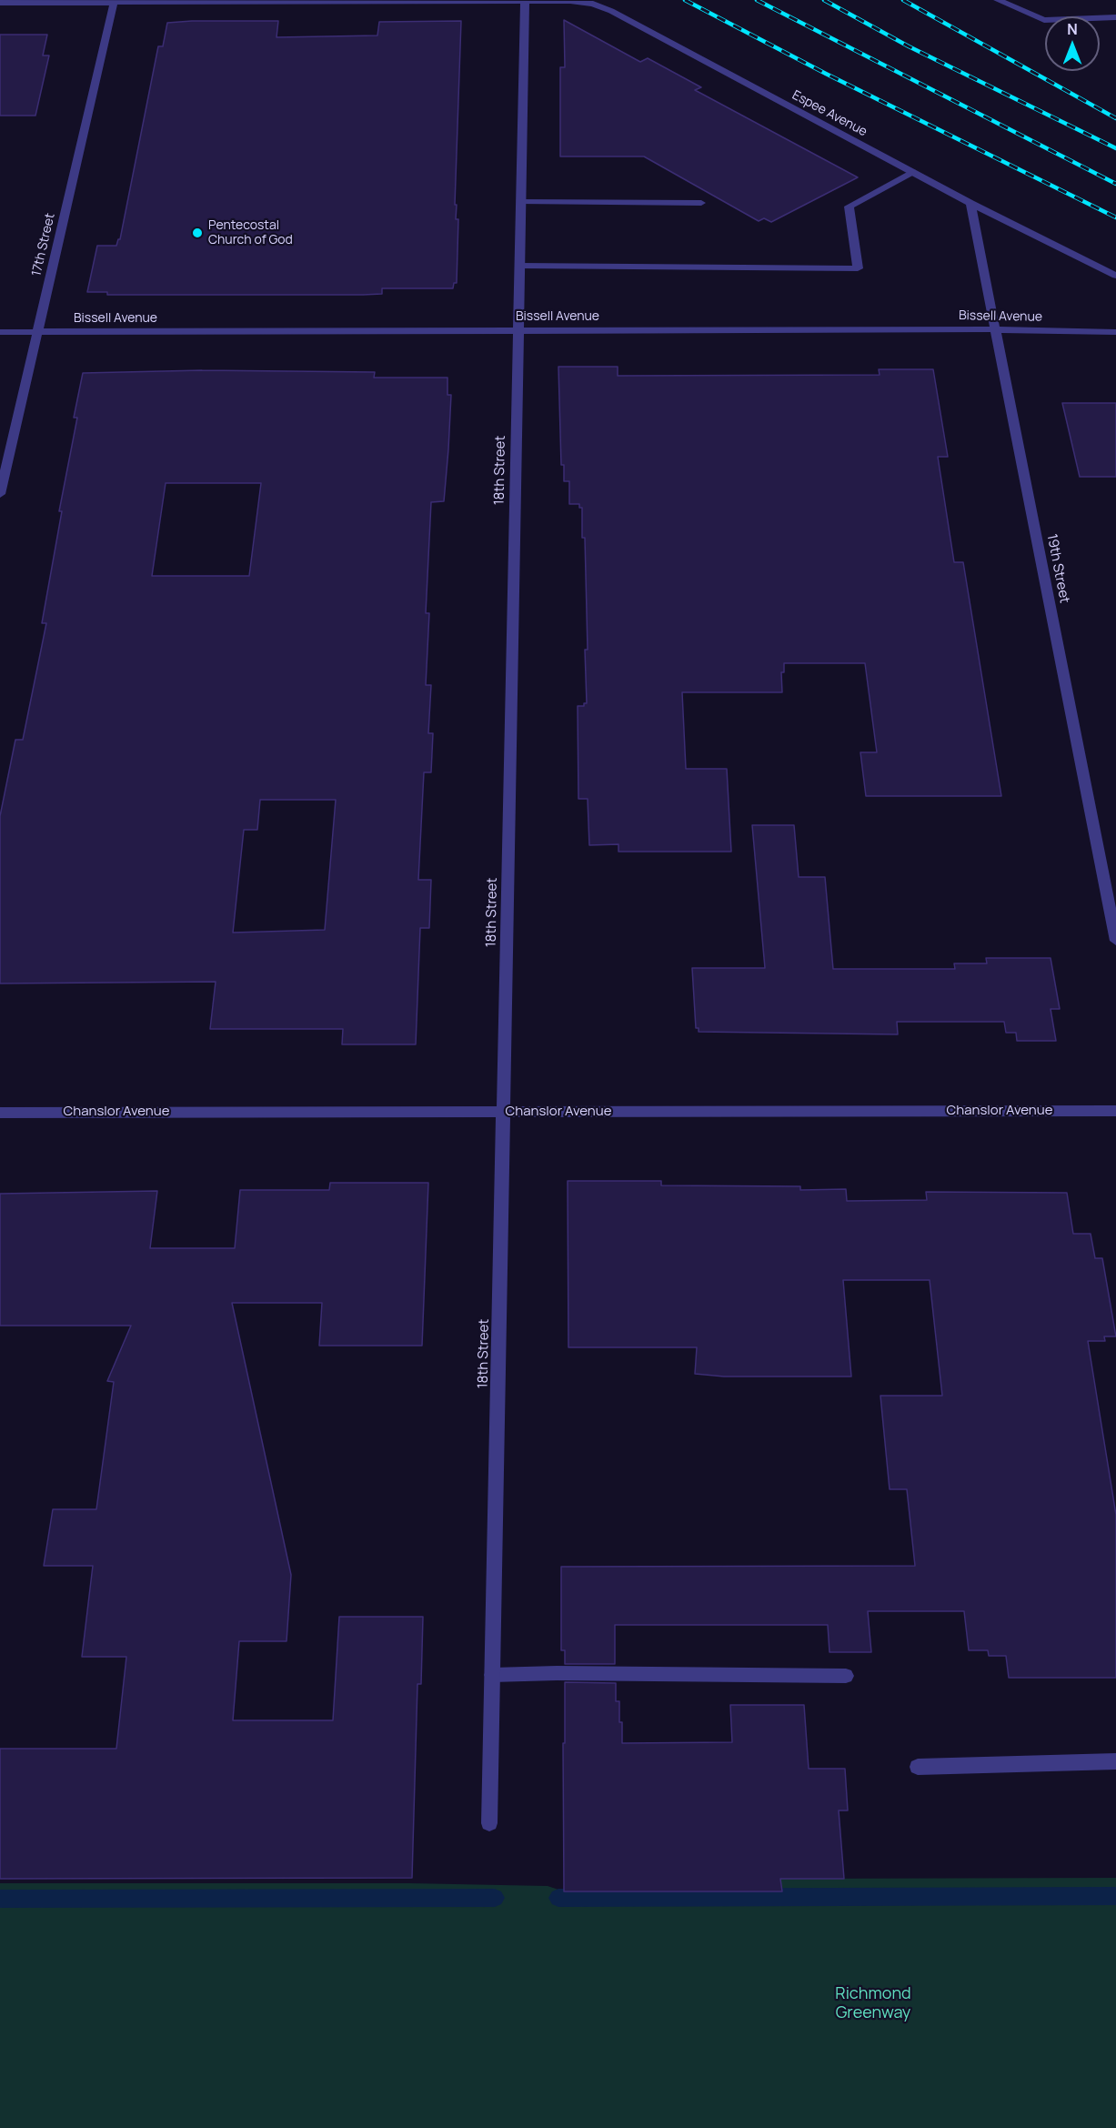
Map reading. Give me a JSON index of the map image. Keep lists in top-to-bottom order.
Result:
{
  "streets": {
    "street": [
      "Espee Avenue",
      "17th Street",
      "Bissell Avenue",
      "18th Street",
      "19th Street",
      "Chanslor Avenue"
    ]
  },
  "crossings": [
    ["Espee Avenue", "17th Street"],
    ["Espee Avenue", "18th Street"],
    ["Espee Avenue", "19th Street"],
    ["17th Street", "Bissell Avenue"],
    ["Bissell Avenue", "18th Street"],
    ["Bissell Avenue", "19th Street"],
    ["18th Street", "Chanslor Avenue"]
  ],
  "parks": ["Richmond Greenway"],
  "places": ["Pentecostal Church of God"],
  "north": "top"
}
